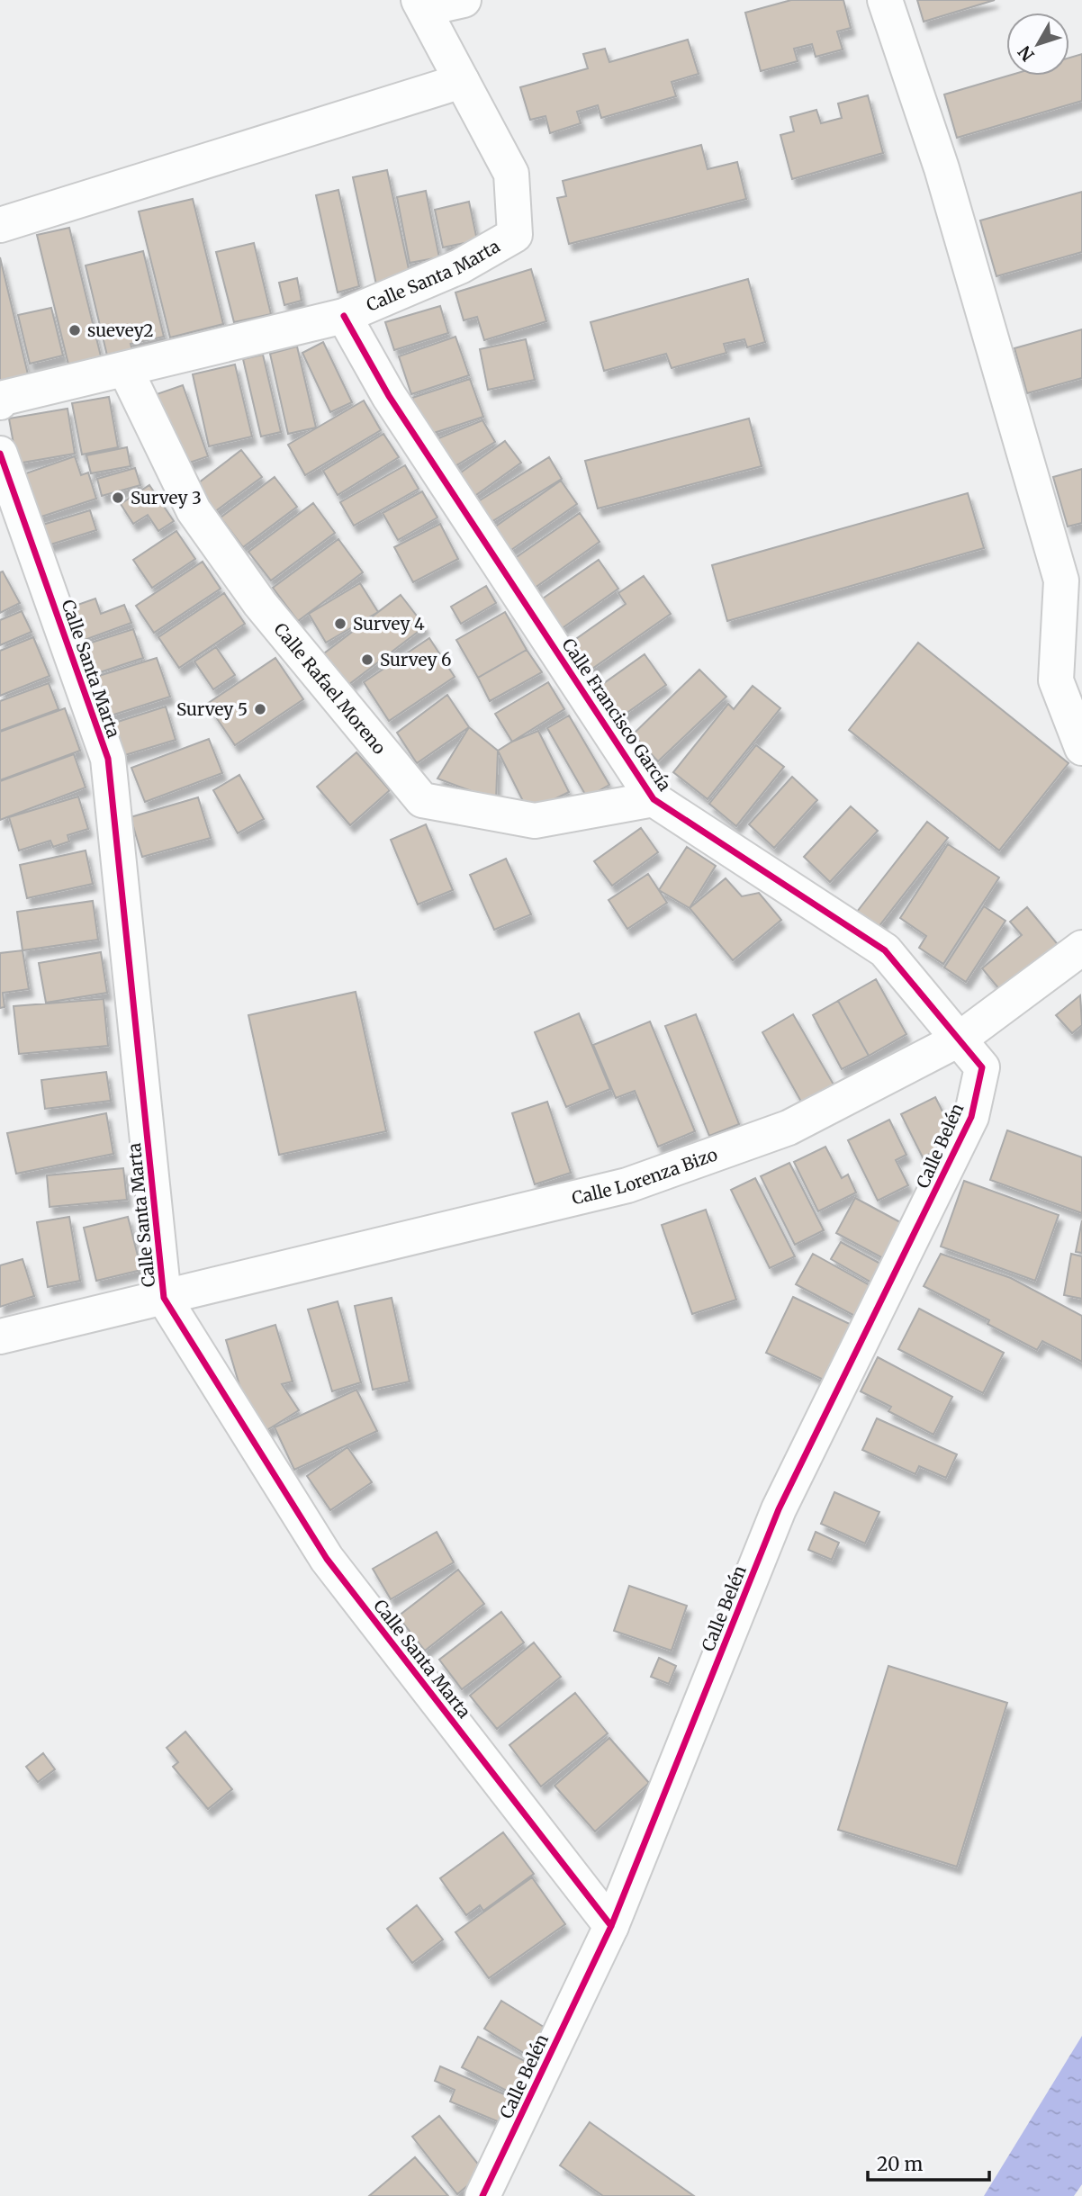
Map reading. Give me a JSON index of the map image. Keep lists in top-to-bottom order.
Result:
{
  "streets": {
    "street": [
      "Calle Santa Marta",
      "Calle Rafael Moreno",
      "Calle Francisco García",
      "Calle Belén",
      "Calle Lorenza Bizo"
    ]
  },
  "crossings": [
    ["Calle Santa Marta", "Calle Rafael Moreno"],
    ["Calle Santa Marta", "Calle Francisco García"],
    ["Calle Santa Marta", "Calle Belén"],
    ["Calle Santa Marta", "Calle Lorenza Bizo"],
    ["Calle Rafael Moreno", "Calle Francisco García"],
    ["Calle Francisco García", "Calle Belén"],
    ["Calle Francisco García", "Calle Lorenza Bizo"],
    ["Calle Belén", "Calle Lorenza Bizo"]
  ],
  "places": [
    "suevey2",
    "Survey 3",
    "Survey 4",
    "Survey 6",
    "Survey 5"
  ],
  "scale_bar": "20 m",
  "north": "bottom left"
}
